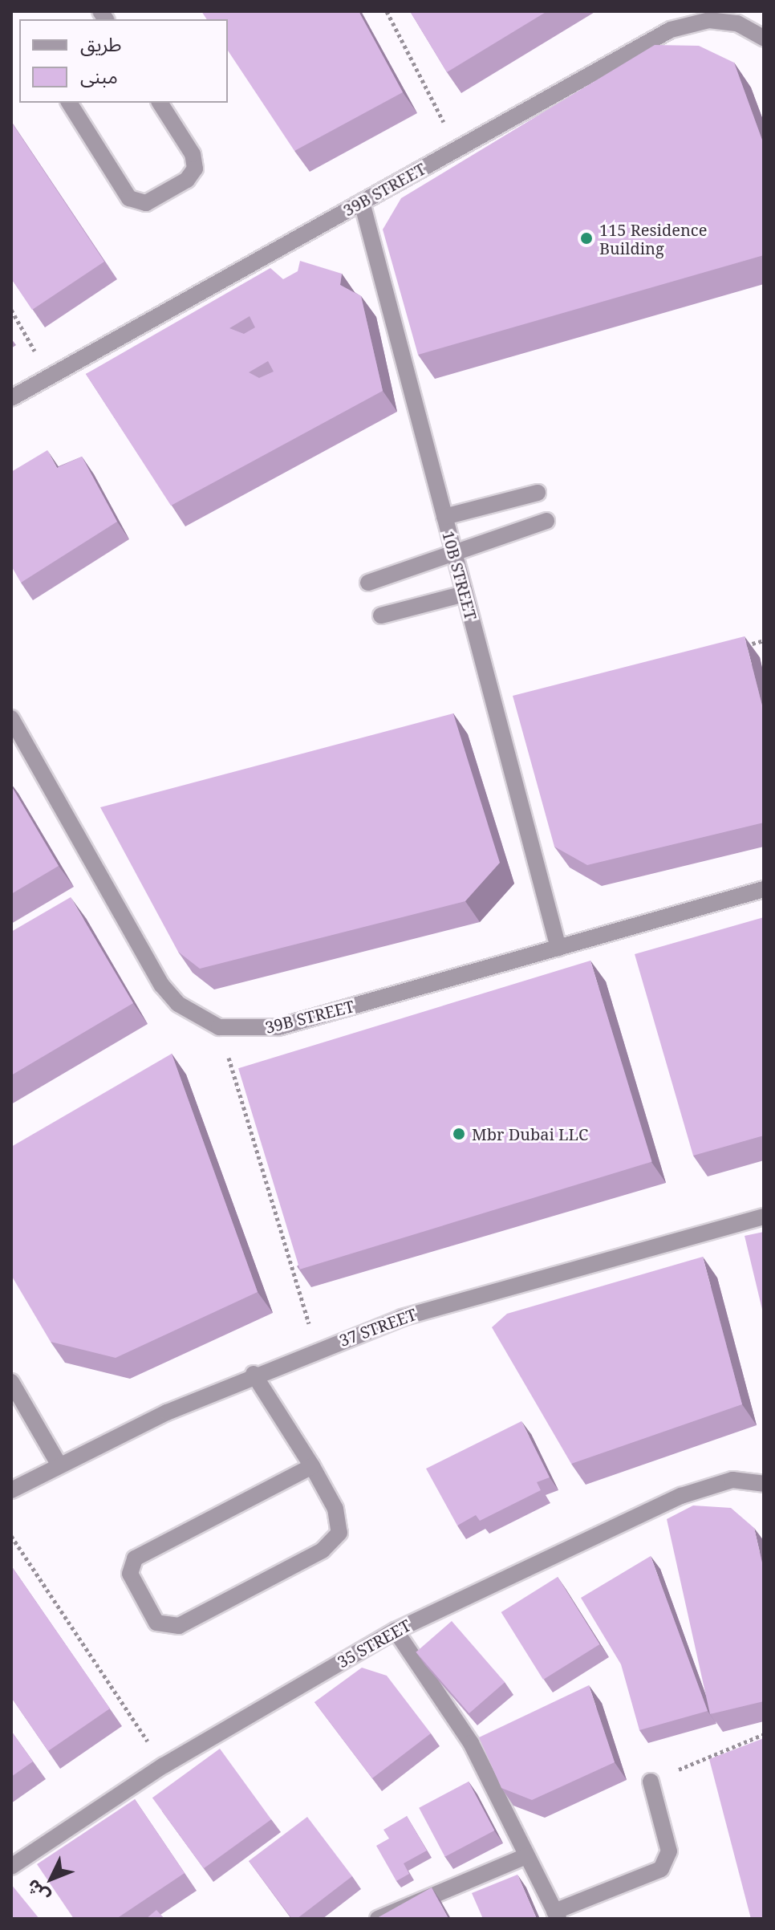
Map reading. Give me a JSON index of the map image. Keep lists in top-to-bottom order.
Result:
{
  "streets": {
    "street": [
      "39B STREET",
      "10B STREET",
      "37 STREET",
      "35 STREET"
    ]
  },
  "crossings": [
    ["39B STREET", "10B STREET"]
  ],
  "places": ["115 Residence Building", "Mbr Dubai LLC"],
  "legend": ["طريق", "مبنى"],
  "north": "bottom left"
}
